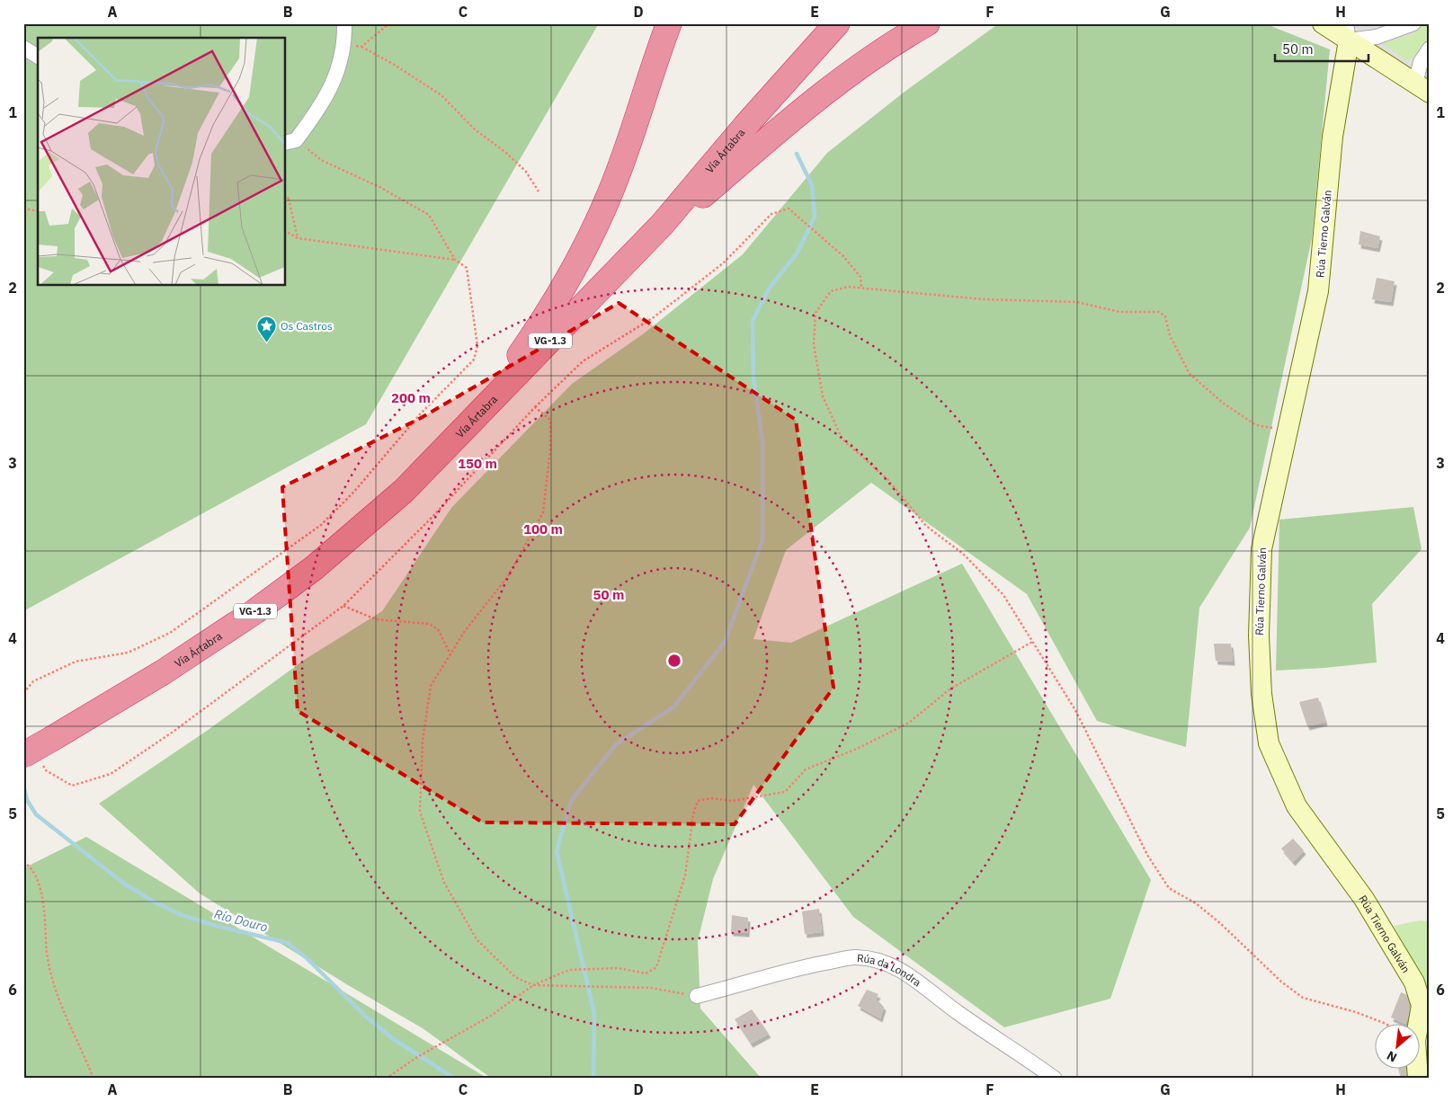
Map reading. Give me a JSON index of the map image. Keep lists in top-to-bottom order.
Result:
{
  "streets": {
    "highway": ["Vía Ártabra", "VG-1.3"],
    "street": ["Rúa Tierno Galván", "Rúa da Londra"]
  },
  "water": ["Río Douro"],
  "places": {
    "place": ["Os Castros"]
  },
  "scale_bar": "50 m",
  "north": "bottom left",
  "grid": {
    "columns": [
      "A",
      "B",
      "C",
      "D",
      "E",
      "F",
      "G",
      "H"
    ],
    "rows": [
      "1",
      "2",
      "3",
      "4",
      "5",
      "6"
    ]
  },
  "rings": [
    "200 m",
    "150 m",
    "100 m",
    "50 m"
  ]
}
